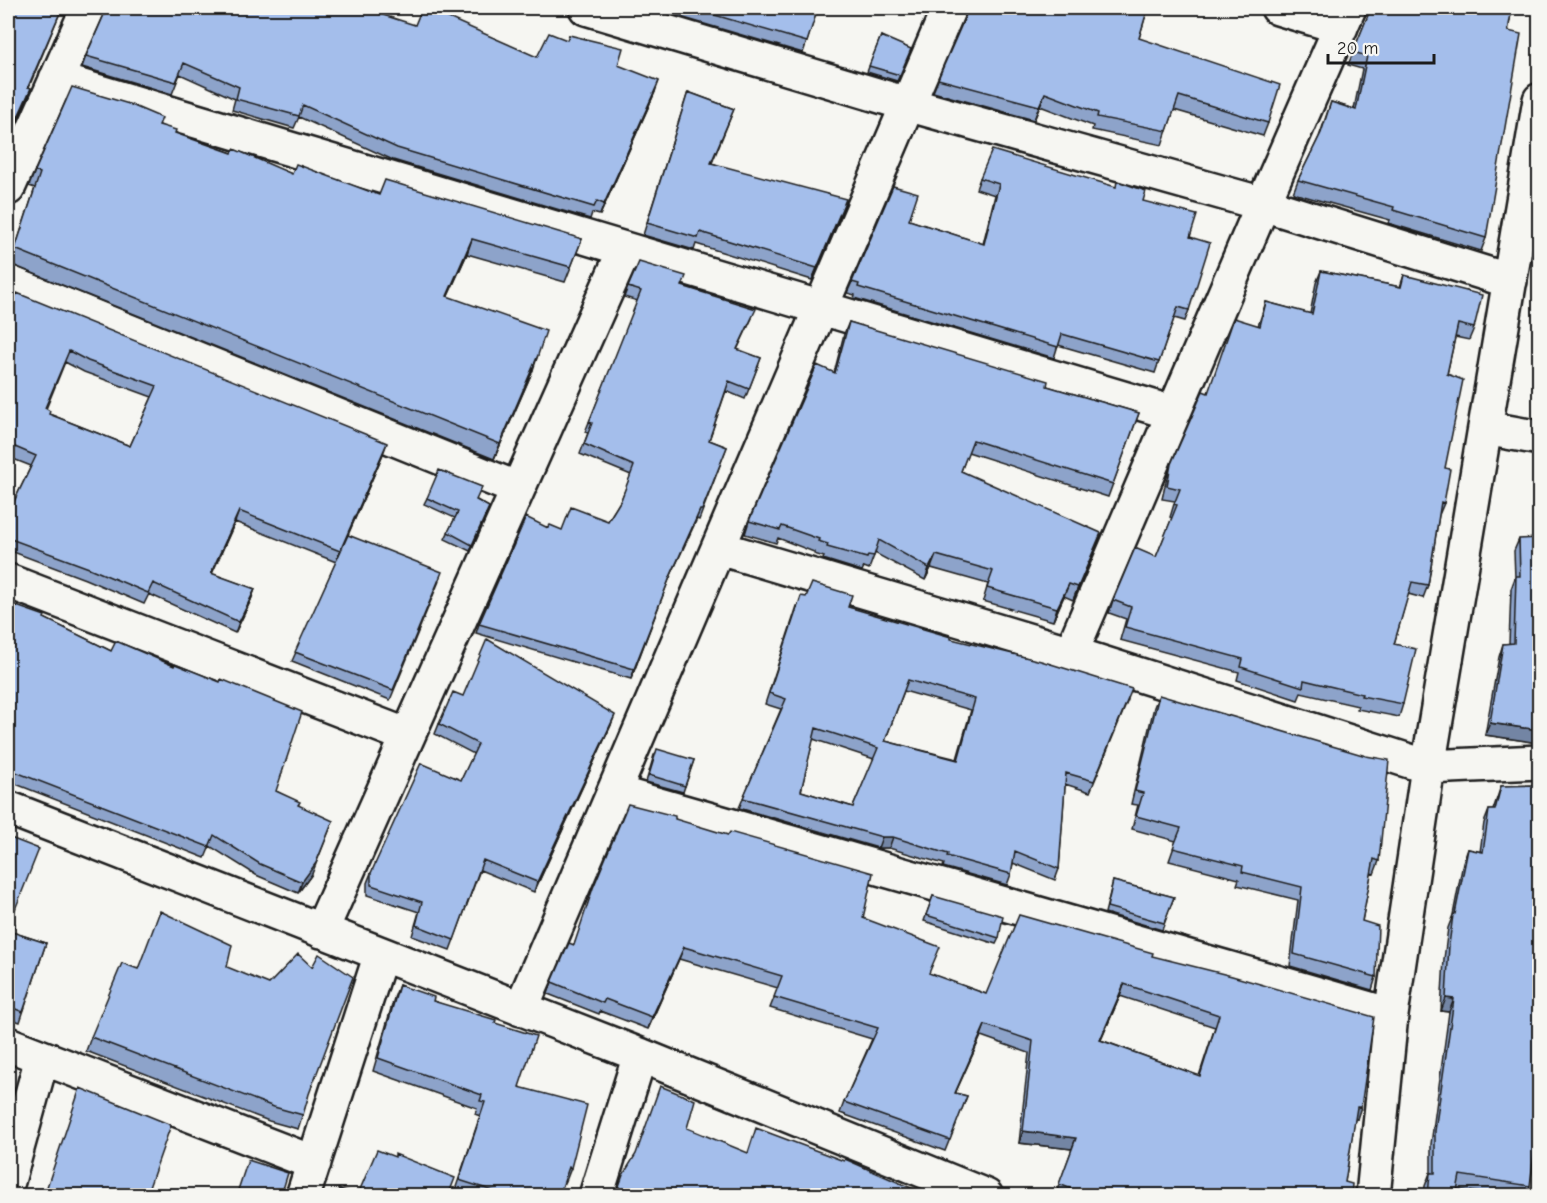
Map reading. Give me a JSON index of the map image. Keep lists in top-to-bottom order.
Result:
{
  "scale_bar": "20 m"
}
